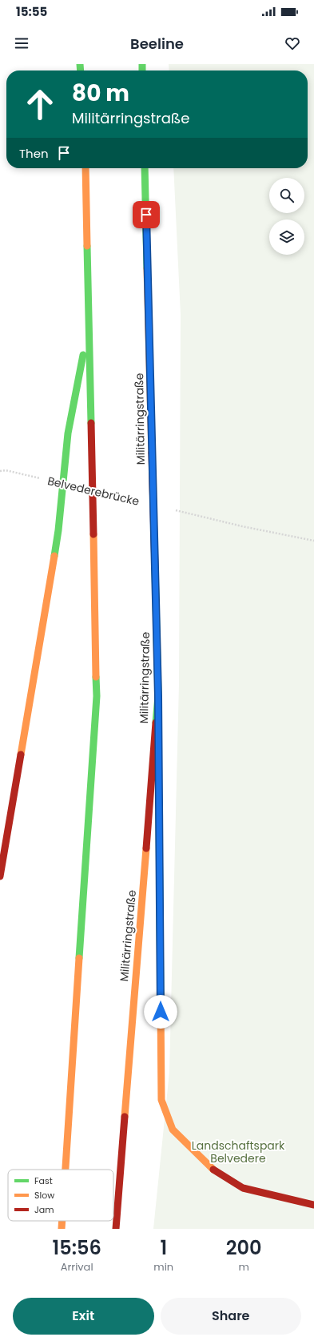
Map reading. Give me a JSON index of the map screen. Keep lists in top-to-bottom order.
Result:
{
  "streets": {
    "highway": ["Militärringstraße"],
    "path": ["Belvederebrücke"]
  },
  "parks": ["Landschaftspark Belvedere"],
  "legend": ["Fast", "Slow", "Jam"],
  "page": {
    "status": "15:55",
    "header": "Beeline",
    "turn": ["80 m", "Militärringstraße"],
    "then": "Then",
    "eta": [
      "15:56",
      "Arrival",
      "1",
      "min",
      "200",
      "m"
    ],
    "buttons": ["Exit", "Share"]
  }
}
